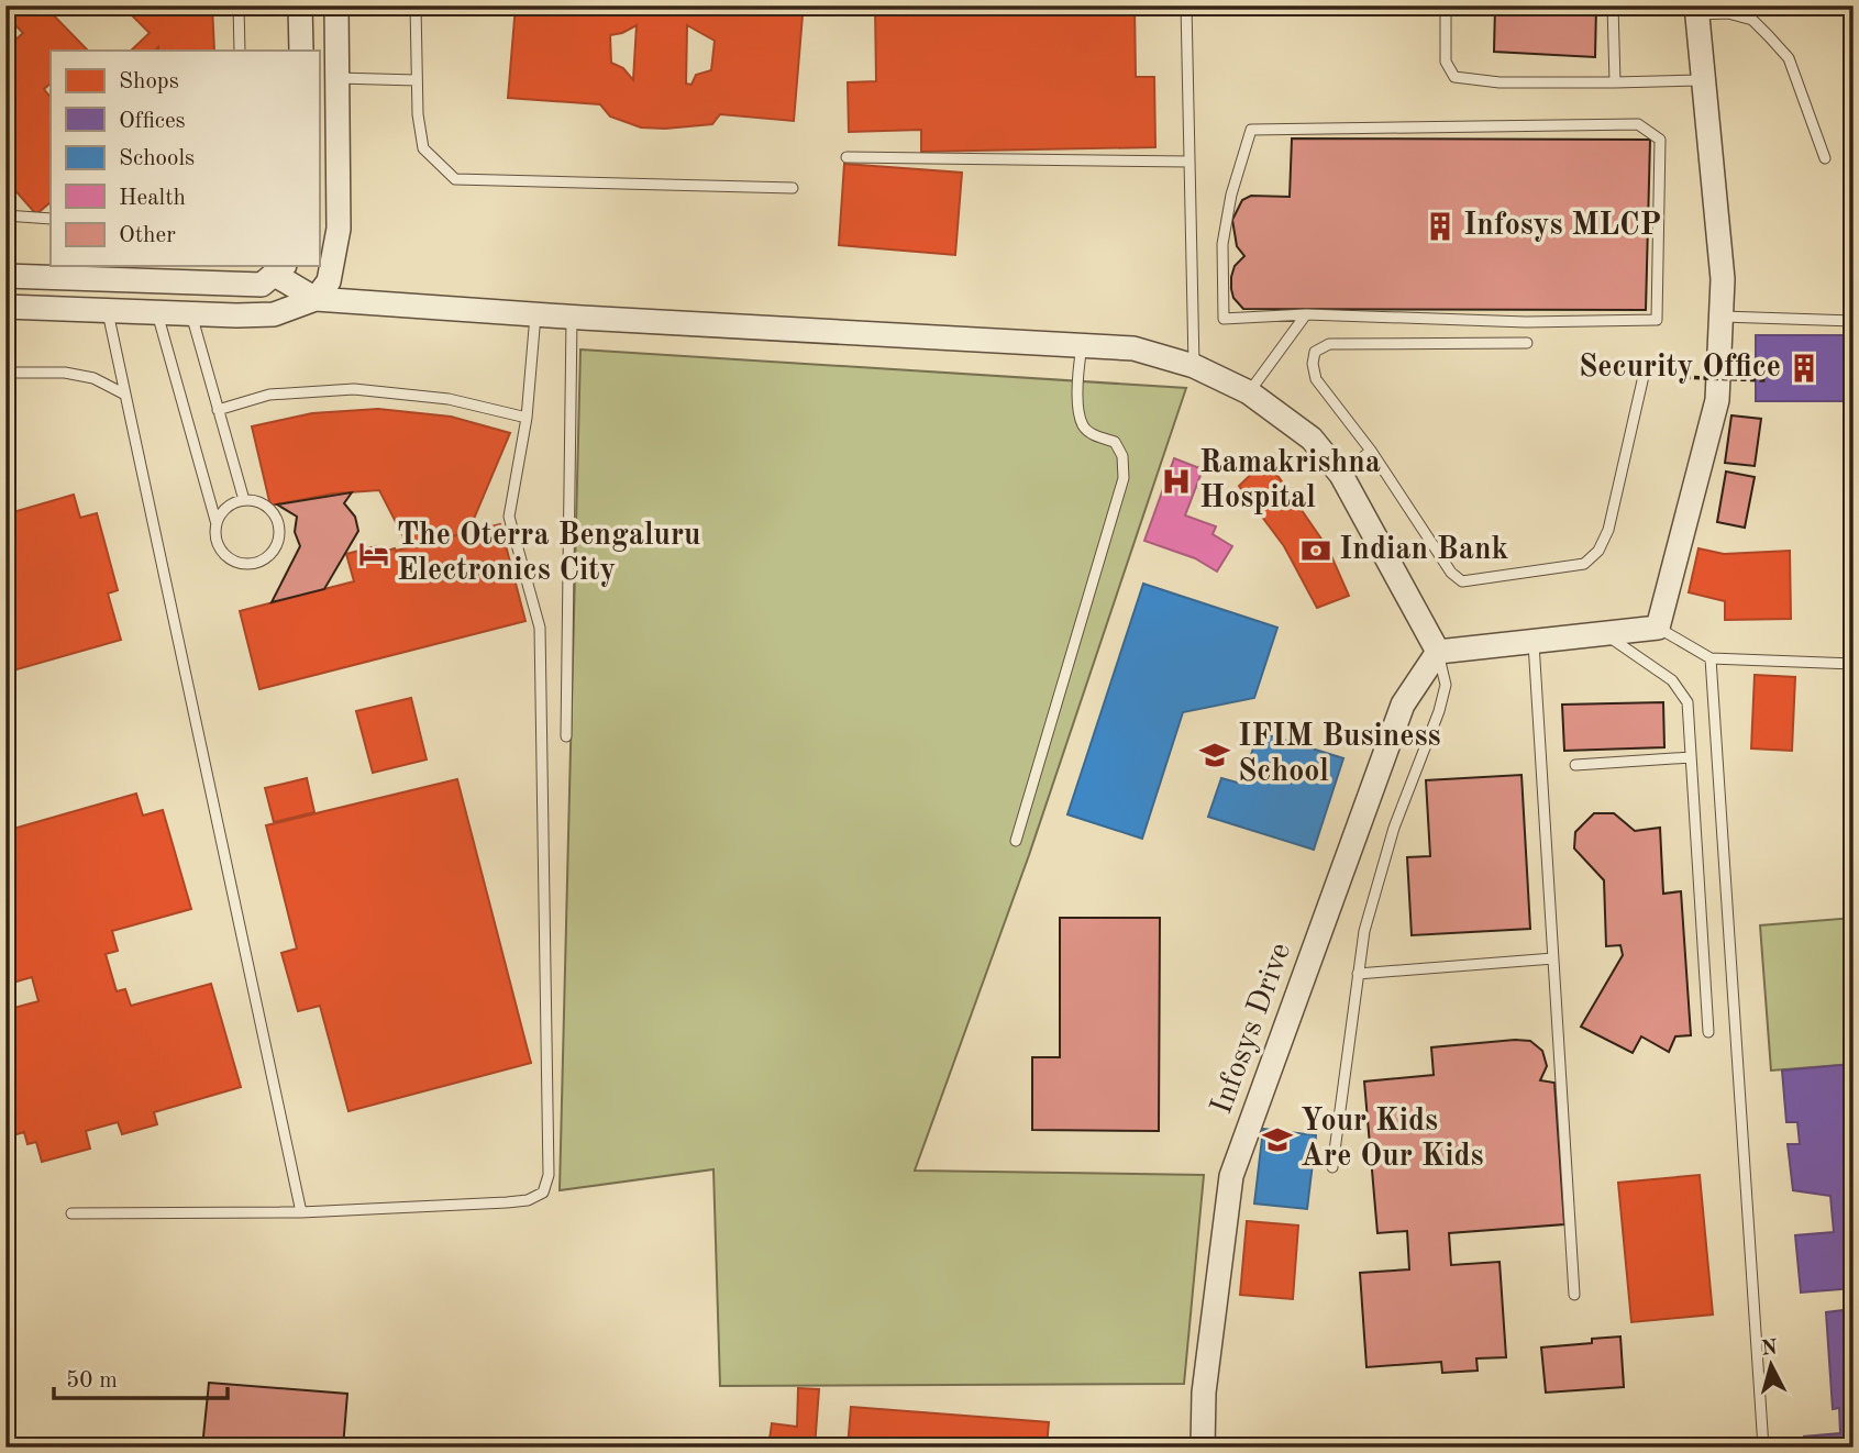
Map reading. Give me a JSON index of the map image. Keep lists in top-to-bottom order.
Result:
{
  "streets": {
    "street": ["Infosys Drive"]
  },
  "places": {
    "building": ["Infosys MLCP", "Security Office"],
    "hospital": ["Ramakrishna Hospital"],
    "bank": ["Indian Bank"],
    "hotel": ["The Oterra Bengaluru Electronics City"],
    "school or university": ["IFIM Business School", "Your Kids Are Our Kids"]
  },
  "legend": [
    "Shops",
    "Offices",
    "Schools",
    "Health",
    "Other"
  ],
  "scale_bar": "50 m",
  "north": "top"
}
